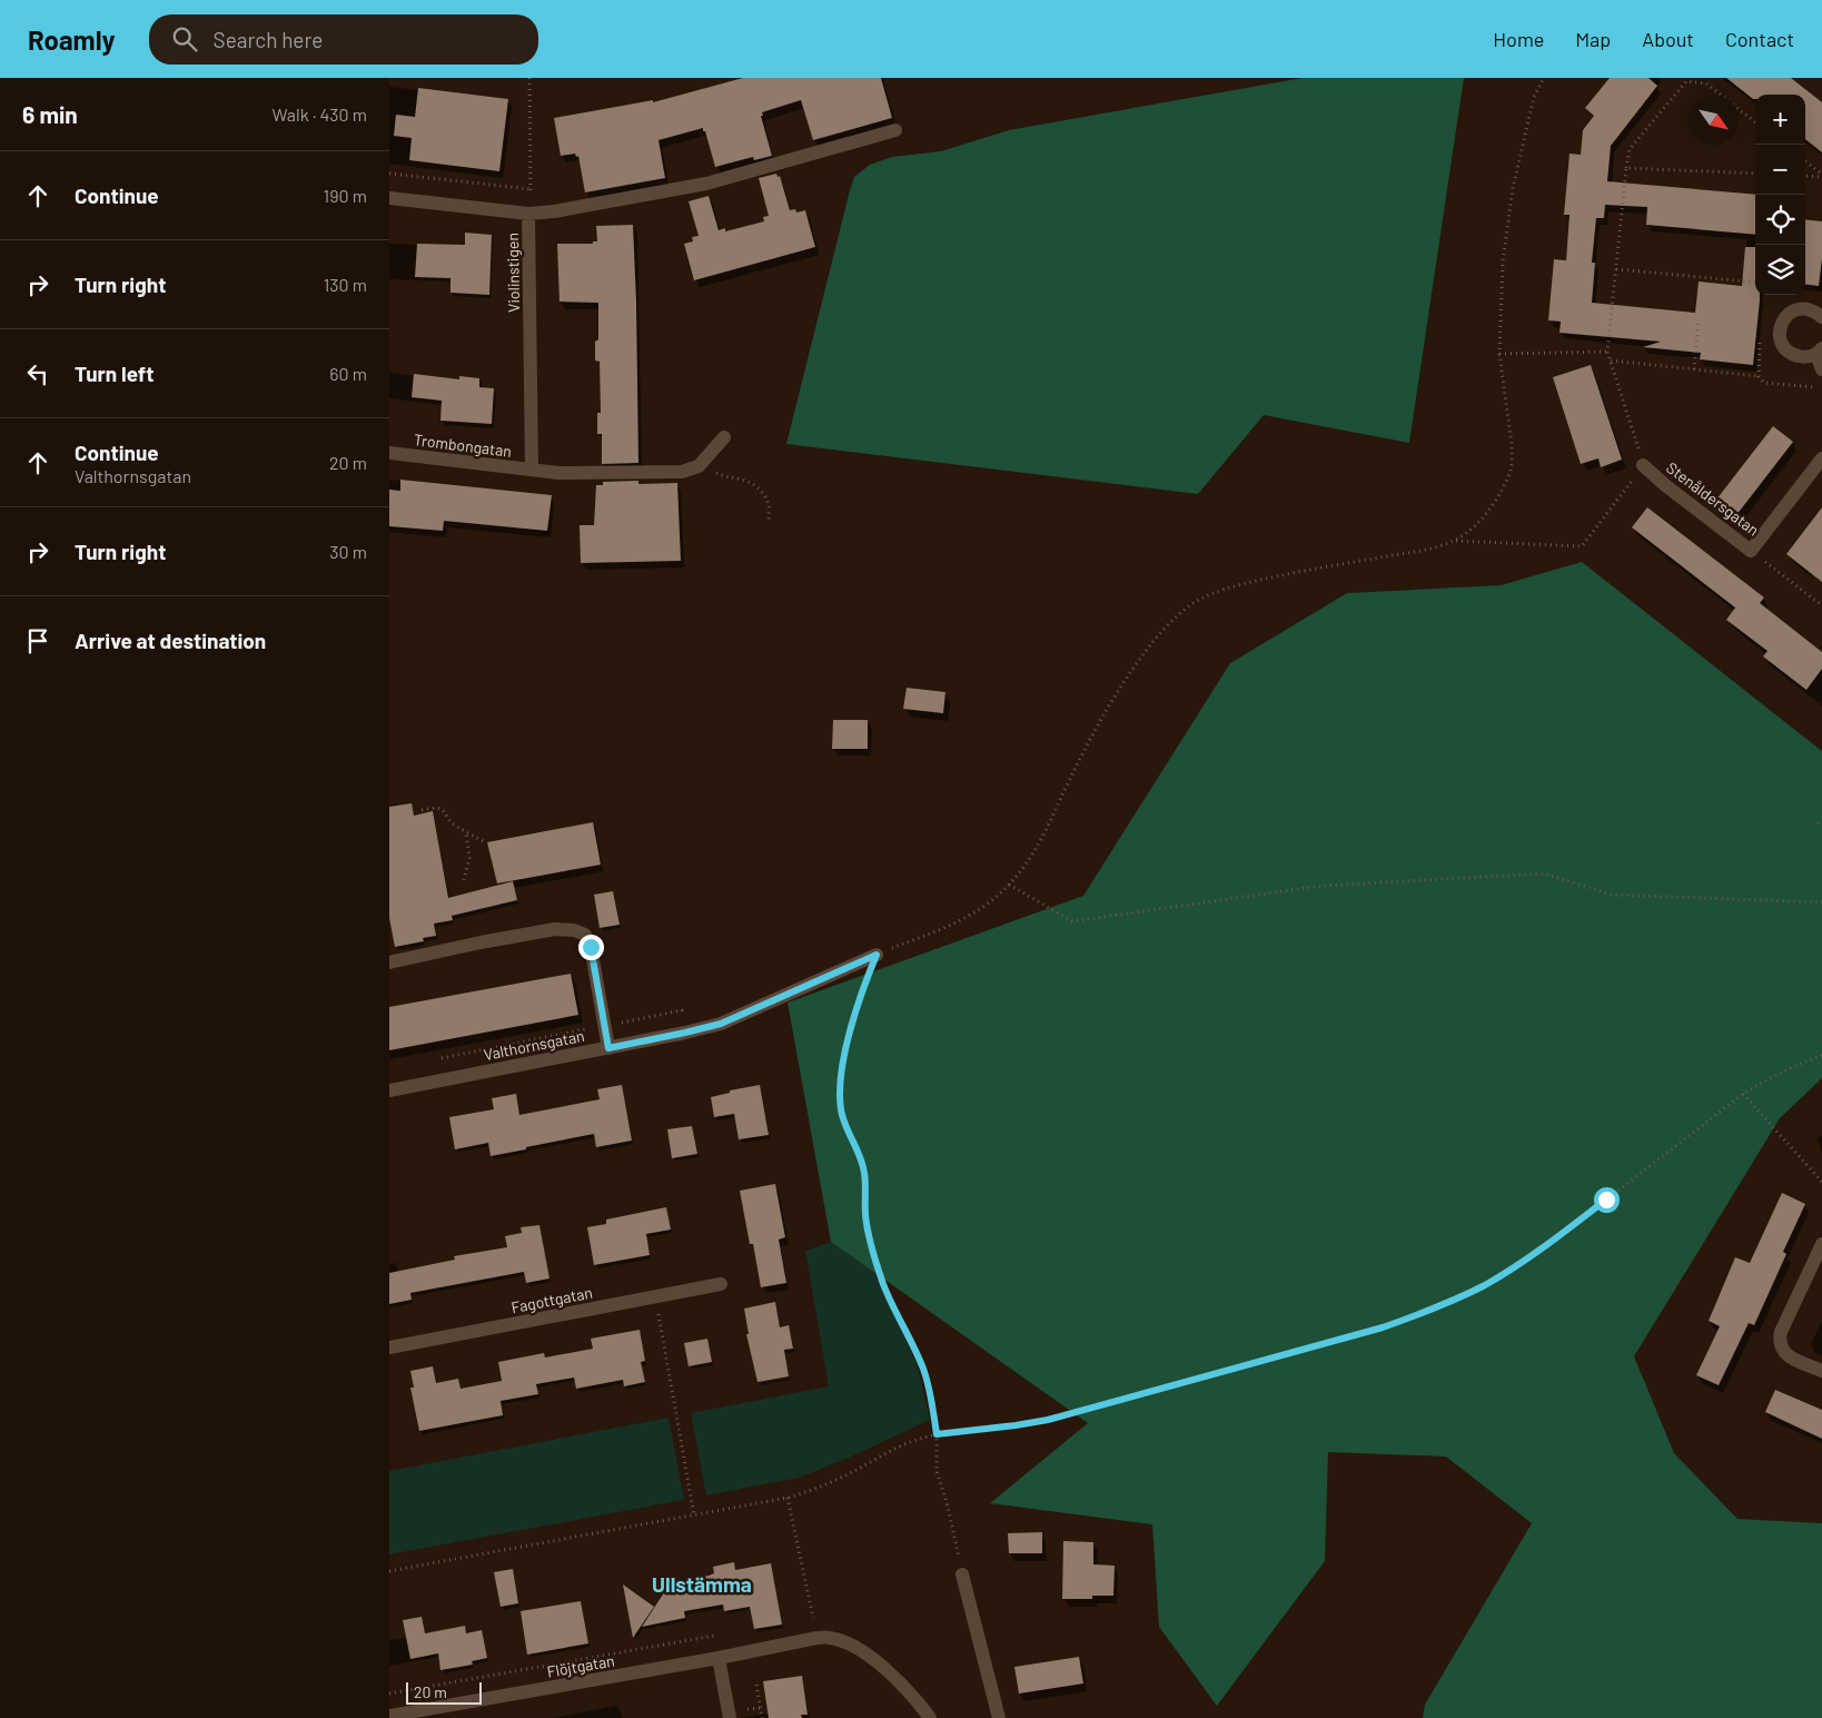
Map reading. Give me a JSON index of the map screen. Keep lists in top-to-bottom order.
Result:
{
  "streets": {
    "street": [
      "Violinstigen",
      "Trombongatan",
      "Stenåldersgatan",
      "Valthornsgatan",
      "Fagottgatan",
      "Flöjtgatan"
    ]
  },
  "crossings": [
    ["Violinstigen", "Trombongatan"]
  ],
  "districts": ["Ullstämma"],
  "scale_bar": "20 m",
  "north": "bottom right",
  "page": {
    "header": "Roamly",
    "search": "Search here",
    "nav": [
      "Home",
      "Map",
      "About",
      "Contact"
    ],
    "heading": ["6 min", "Walk · 430 m"],
    "map_buttons": ["+", "−"],
    "list": [
      ["Continue", "190 m"],
      ["Turn right", "130 m"],
      ["Turn left", "60 m"],
      ["Continue", "Valthornsgatan", "20 m"],
      ["Turn right", "30 m"],
      "Arrive at destination"
    ],
    "scale": "20 m"
  }
}
